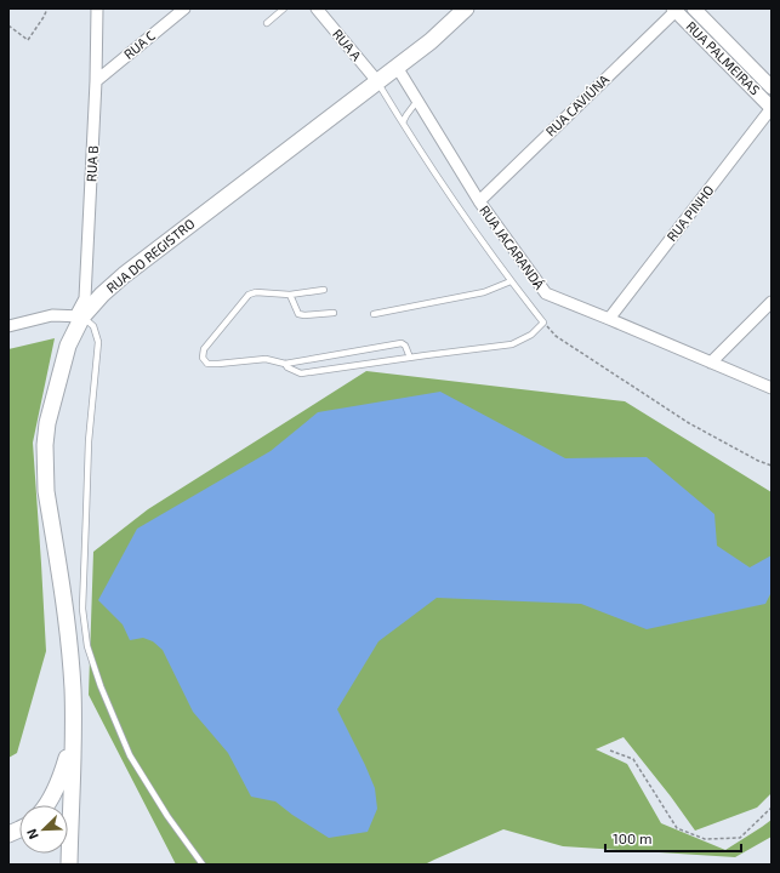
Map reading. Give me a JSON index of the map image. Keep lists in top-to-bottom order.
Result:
{
  "streets": {
    "main road": ["RUA DO REGISTRO"],
    "street": [
      "RUA C",
      "RUA A",
      "RUA PALMEIRAS",
      "RUA CAVIÚNA",
      "RUA B",
      "RUA PINHO",
      "RUA JACARANDÁ"
    ]
  },
  "crossings": [
    ["RUA C", "RUA B"],
    ["RUA A", "RUA DO REGISTRO"],
    ["RUA PALMEIRAS", "RUA CAVIÚNA"],
    ["RUA PALMEIRAS", "RUA PINHO"],
    ["RUA CAVIÚNA", "RUA JACARANDÁ"],
    ["RUA B", "RUA DO REGISTRO"],
    ["RUA PINHO", "RUA JACARANDÁ"],
    ["RUA JACARANDÁ", "RUA DO REGISTRO"]
  ],
  "scale_bar": "100 m",
  "north": "bottom left"
}
